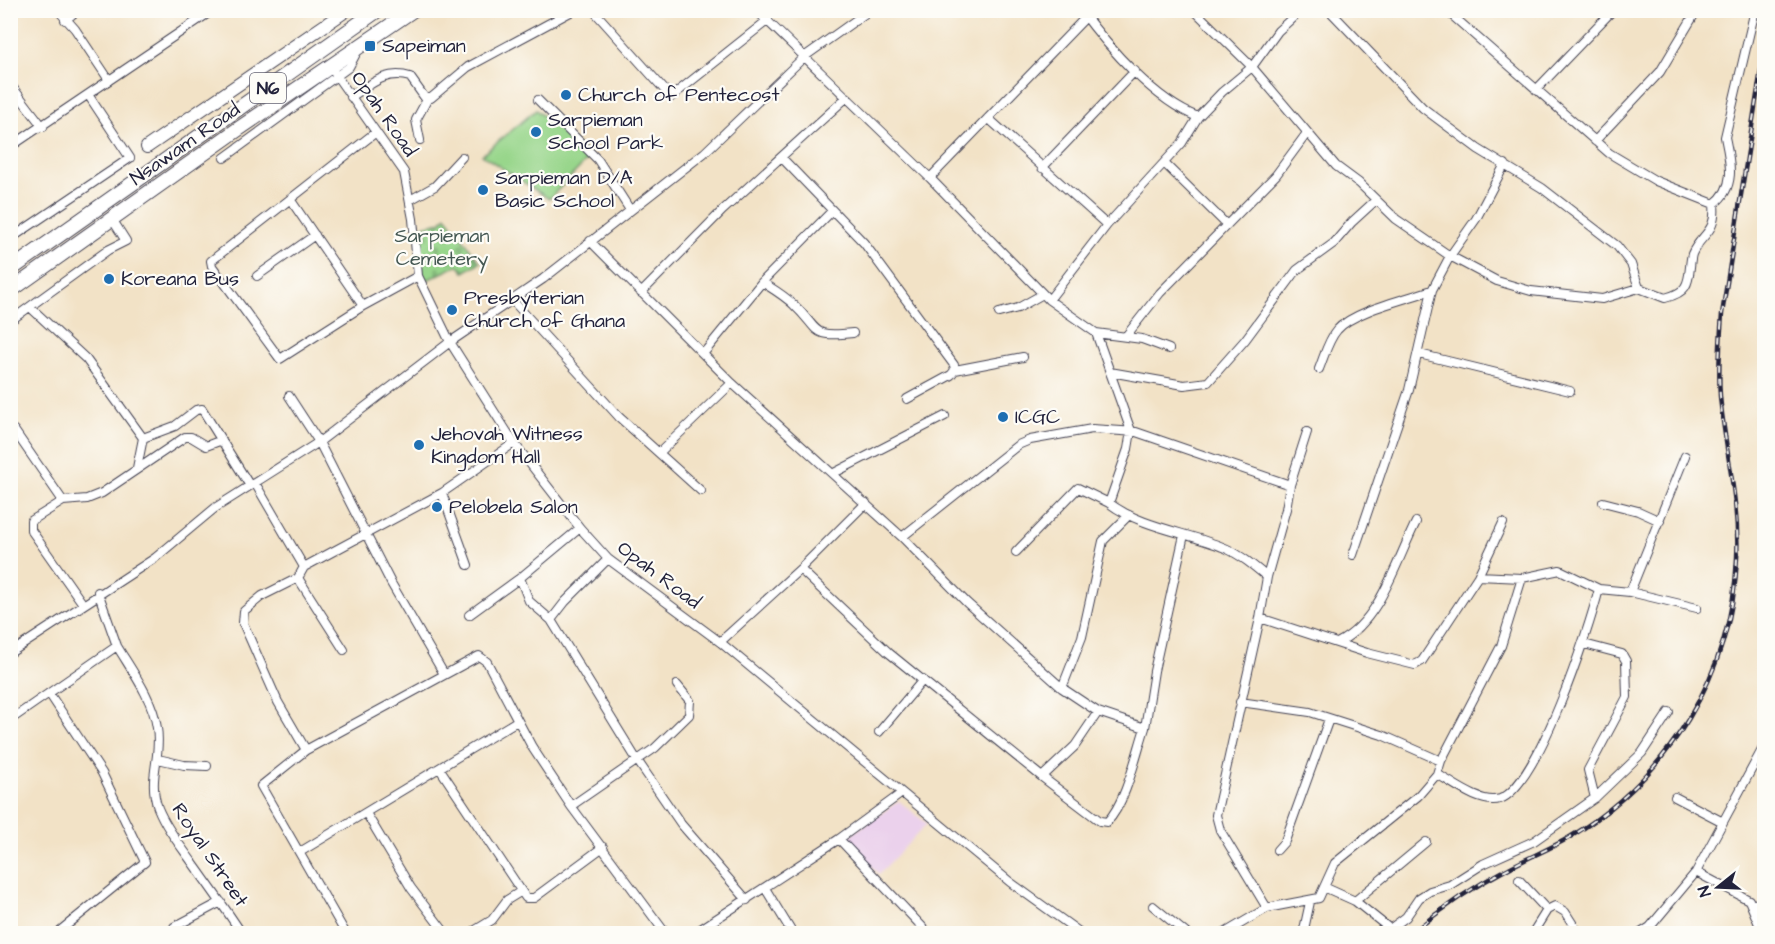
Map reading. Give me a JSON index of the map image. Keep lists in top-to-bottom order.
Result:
{
  "streets": {
    "highway": ["N6", "Nsawam Road"],
    "street": ["Opah Road", "Royal Street"]
  },
  "crossings": [
    ["Opah Road", "Nsawam Road"]
  ],
  "parks": ["Sarpieman Cemetery"],
  "places": {
    "transit": ["Sapeiman"],
    "other": [
      "Church of Pentecost",
      "Sarpieman School Park",
      "Sarpieman D/A Basic School",
      "Koreana Bus",
      "Presbyterian Church of Ghana",
      "ICGC",
      "Jehovah Witness Kingdom Hall",
      "Pelobela Salon"
    ]
  },
  "north": "left"
}
